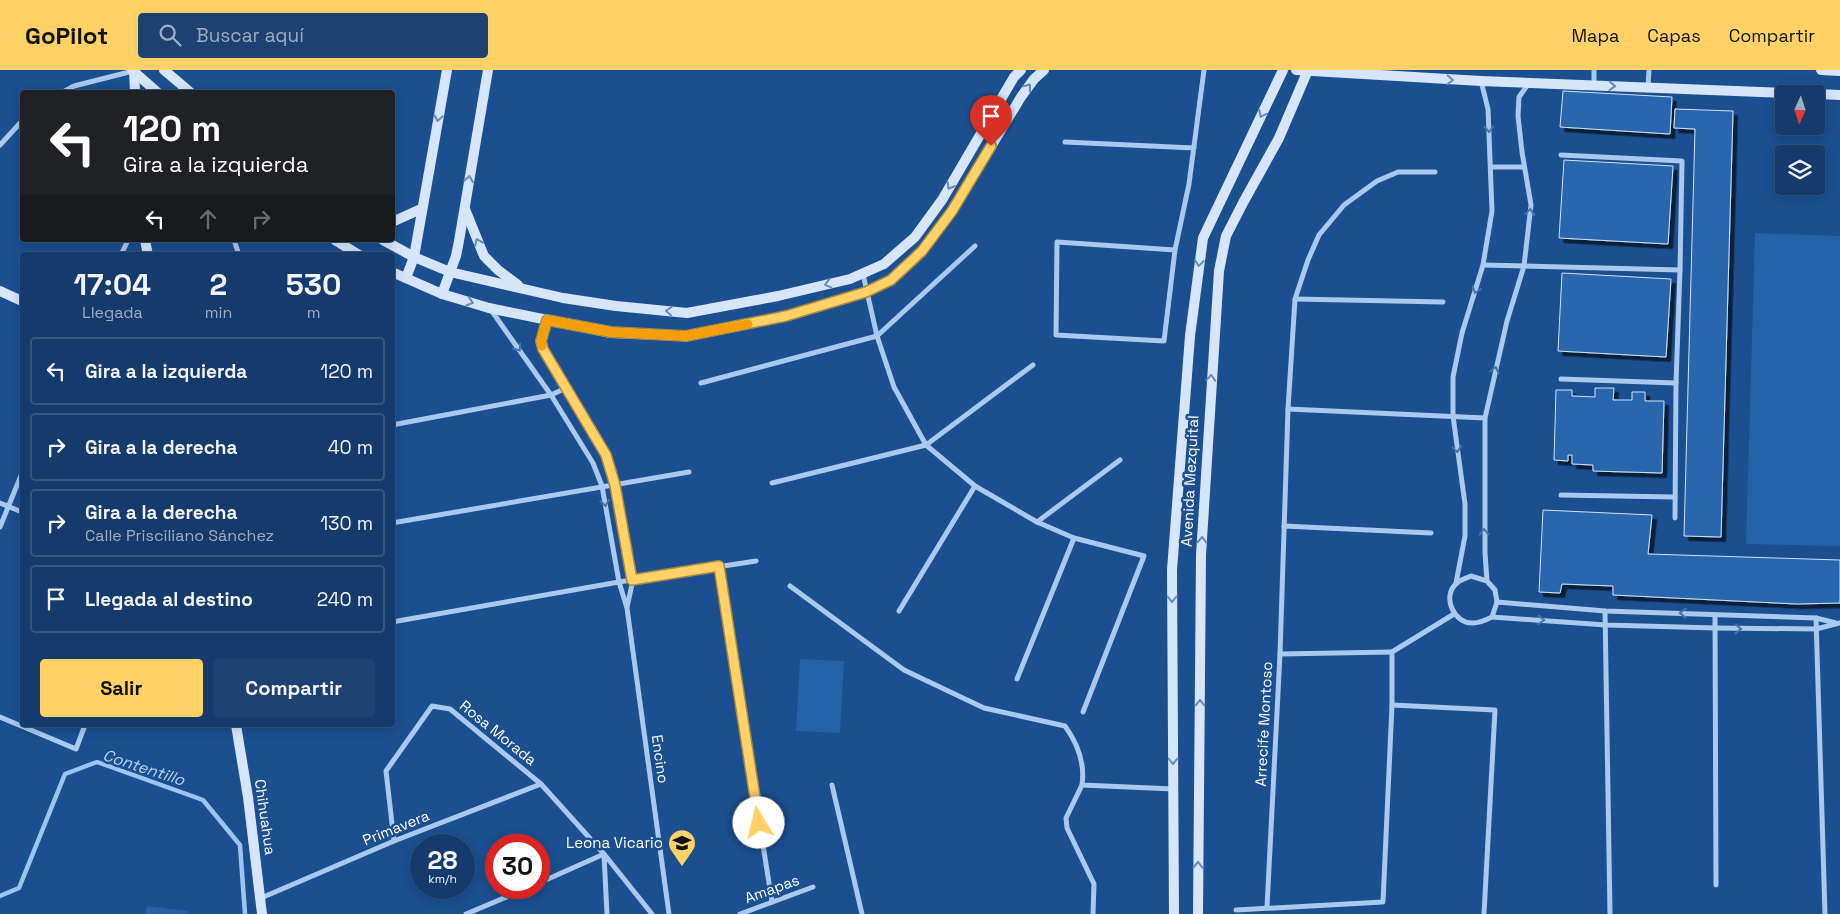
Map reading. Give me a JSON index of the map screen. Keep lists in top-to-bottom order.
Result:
{
  "streets": {
    "street": [
      "Avenida Mezquital",
      "Arrecife Montoso",
      "Rosa Morada",
      "Encino",
      "Chihuahua",
      "Primavera",
      "Amapas"
    ]
  },
  "crossings": [
    ["Rosa Morada", "Primavera"],
    ["Chihuahua", "Primavera"]
  ],
  "water": ["Contentillo"],
  "places": {
    "school or university": ["Leona Vicario"]
  },
  "north": "bottom",
  "page": {
    "header": "GoPilot",
    "search": "Buscar aquí",
    "nav": ["Mapa", "Capas", "Compartir"],
    "turn": ["120 m", "Gira a la izquierda"],
    "eta": [
      "17:04",
      "Llegada",
      "2",
      "min",
      "530",
      "m"
    ],
    "list": [
      {
        "name": "Gira a la izquierda",
        "value": "120 m"
      },
      {
        "name": "Gira a la derecha",
        "value": "40 m"
      },
      {
        "name": "Gira a la derecha",
        "note": "Calle Prisciliano Sánchez",
        "value": "130 m"
      },
      {
        "name": "Llegada al destino",
        "value": "240 m"
      }
    ],
    "buttons": ["Salir", "Compartir"],
    "speed": "28 km/h",
    "limit": "30"
  }
}
